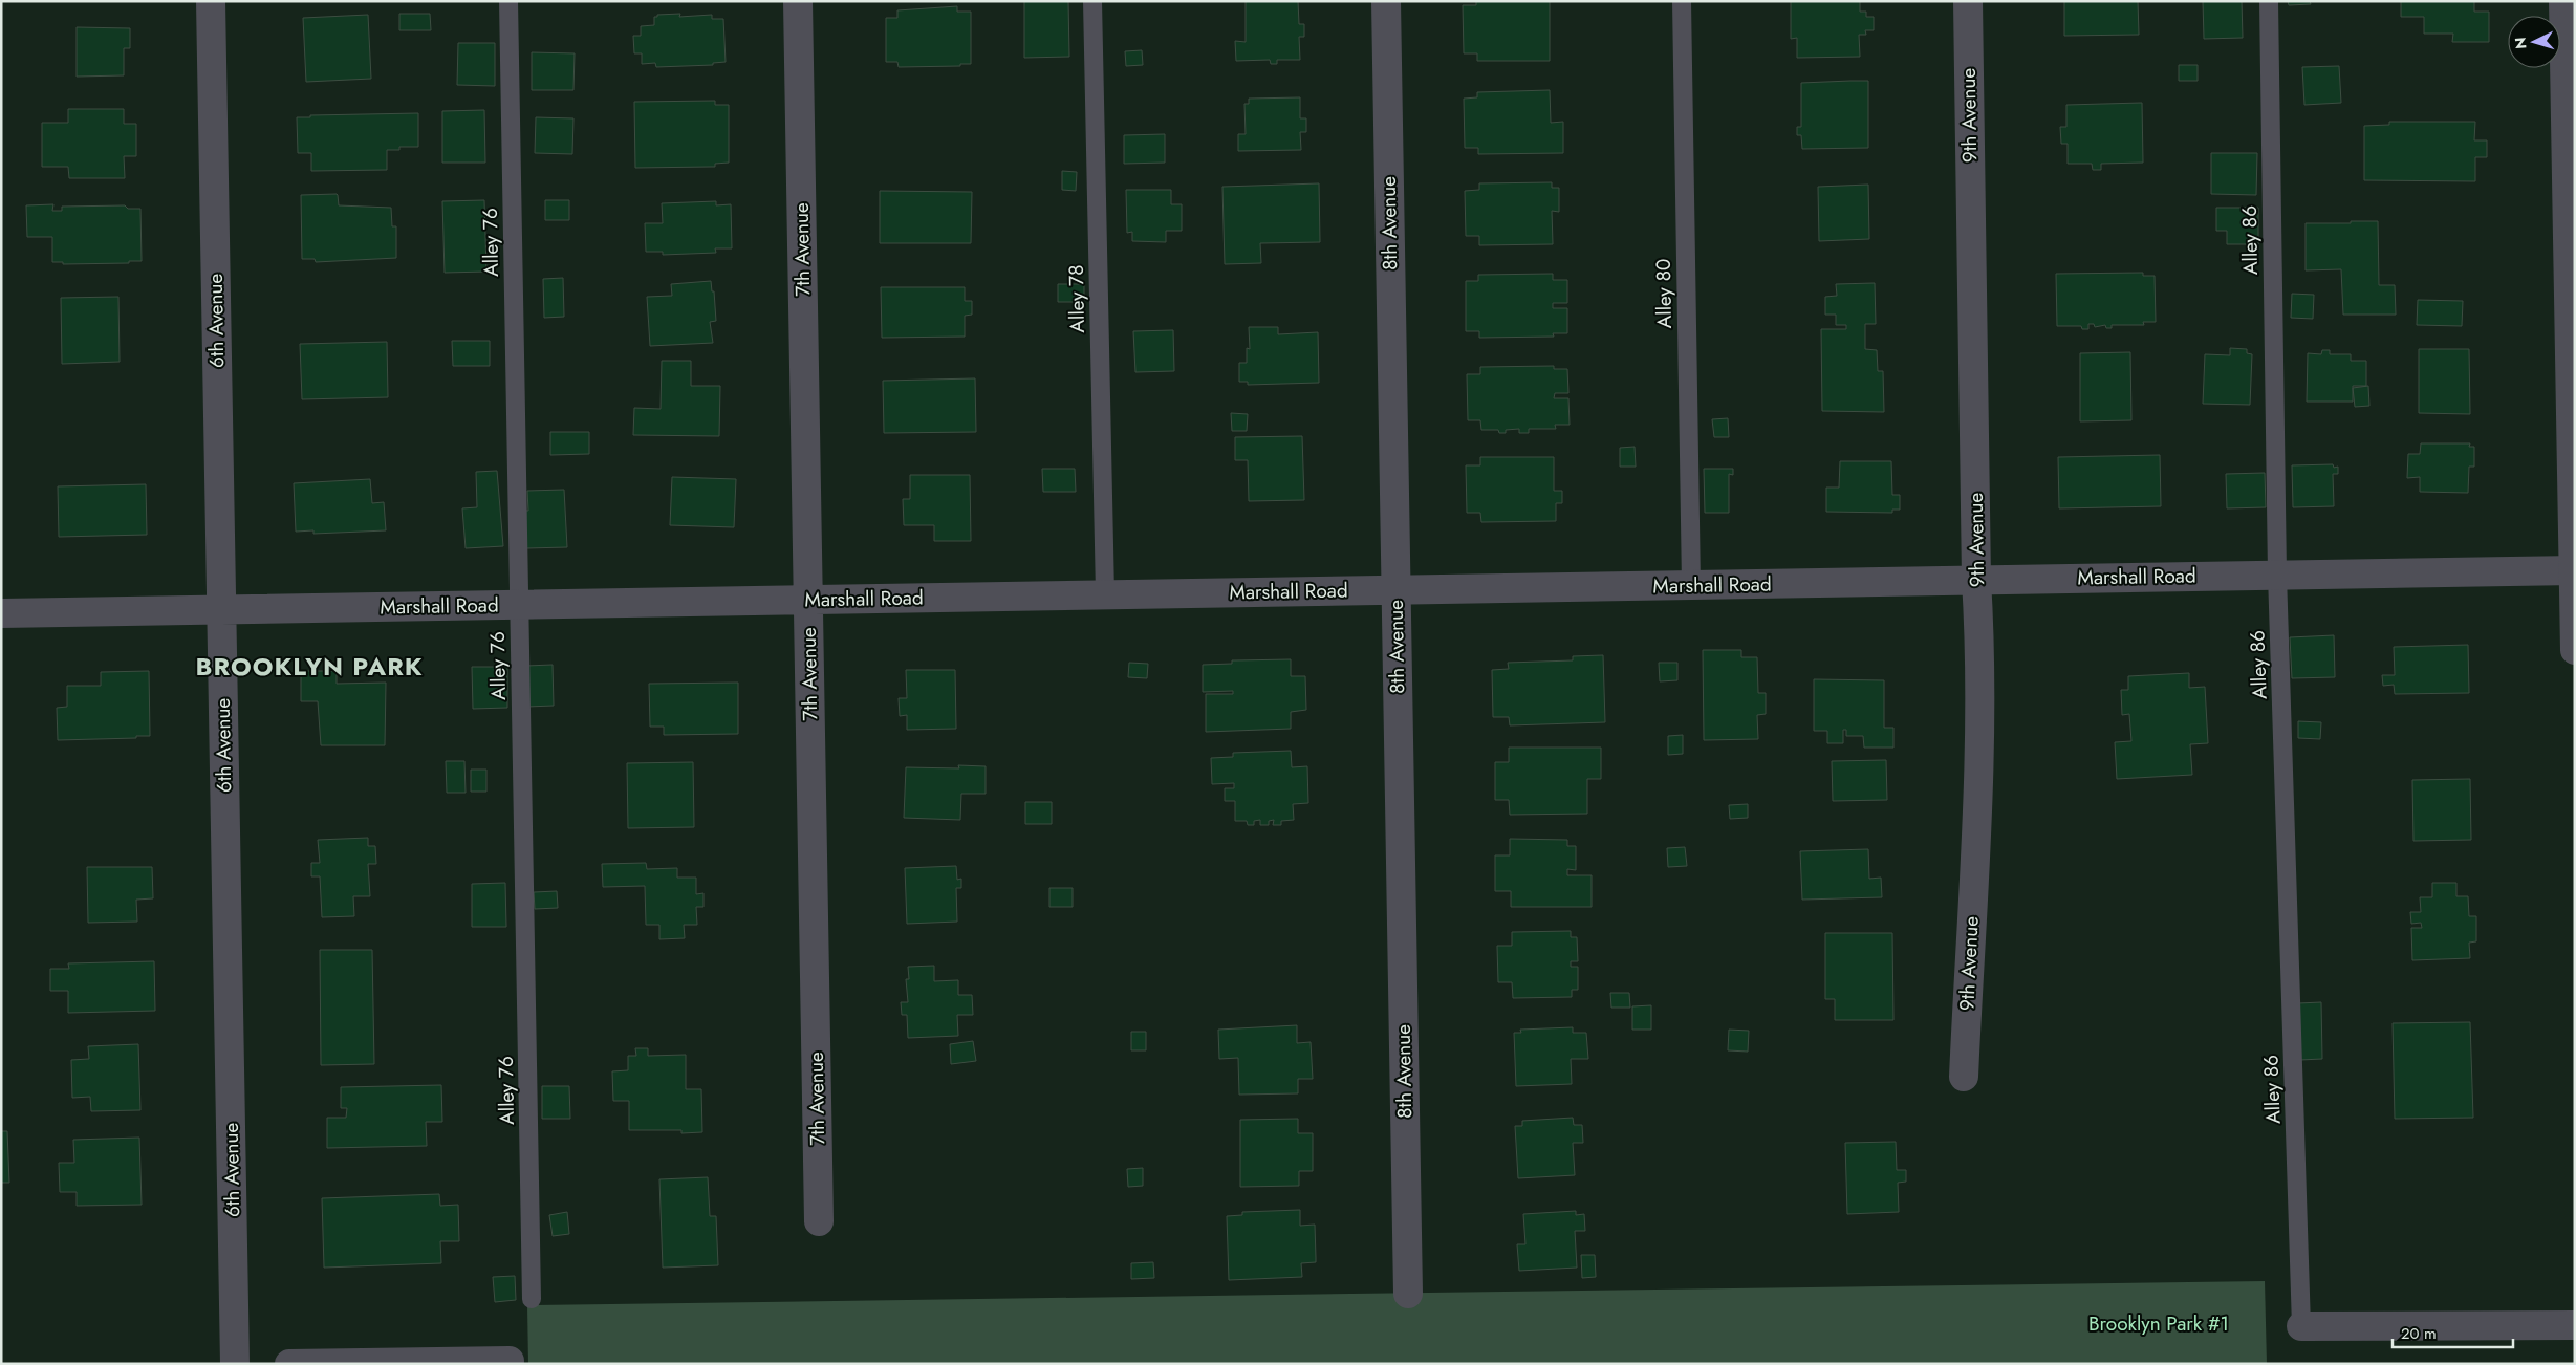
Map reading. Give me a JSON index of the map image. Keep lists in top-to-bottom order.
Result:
{
  "streets": {
    "street": [
      "9th Avenue",
      "8th Avenue",
      "7th Avenue",
      "6th Avenue",
      "Marshall Road"
    ],
    "lane": [
      "Alley 86",
      "Alley 76",
      "Alley 80",
      "Alley 78"
    ]
  },
  "crossings": [
    ["9th Avenue", "Marshall Road"],
    ["8th Avenue", "Marshall Road"],
    ["Alley 86", "Marshall Road"],
    ["Alley 76", "Marshall Road"],
    ["7th Avenue", "Marshall Road"],
    ["Alley 80", "Marshall Road"],
    ["Alley 78", "Marshall Road"],
    ["6th Avenue", "Marshall Road"]
  ],
  "districts": ["BROOKLYN PARK"],
  "parks": ["Brooklyn Park #1"],
  "scale_bar": "20 m",
  "north": "left"
}
